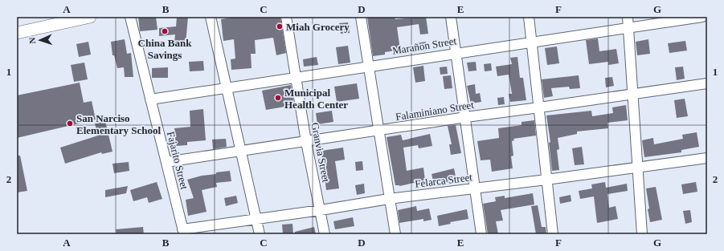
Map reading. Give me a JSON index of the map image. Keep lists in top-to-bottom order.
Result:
{
  "streets": {
    "street": [
      "Marañon Street",
      "Falaminiano Street",
      "Granvia Street",
      "Fajarito Street",
      "Felarca Street"
    ]
  },
  "crossings": [
    ["Marañon Street", "Granvia Street"],
    ["Marañon Street", "Fajarito Street"],
    ["Falaminiano Street", "Granvia Street"],
    ["Falaminiano Street", "Fajarito Street"],
    ["Granvia Street", "Felarca Street"],
    ["Fajarito Street", "Felarca Street"]
  ],
  "places": [
    "Miah Grocery",
    "China Bank Savings",
    "Municipal Health Center",
    "San Narciso Elementary School"
  ],
  "north": "left",
  "grid": {
    "columns": [
      "A",
      "B",
      "C",
      "D",
      "E",
      "F",
      "G"
    ],
    "rows": ["1", "2"]
  }
}
